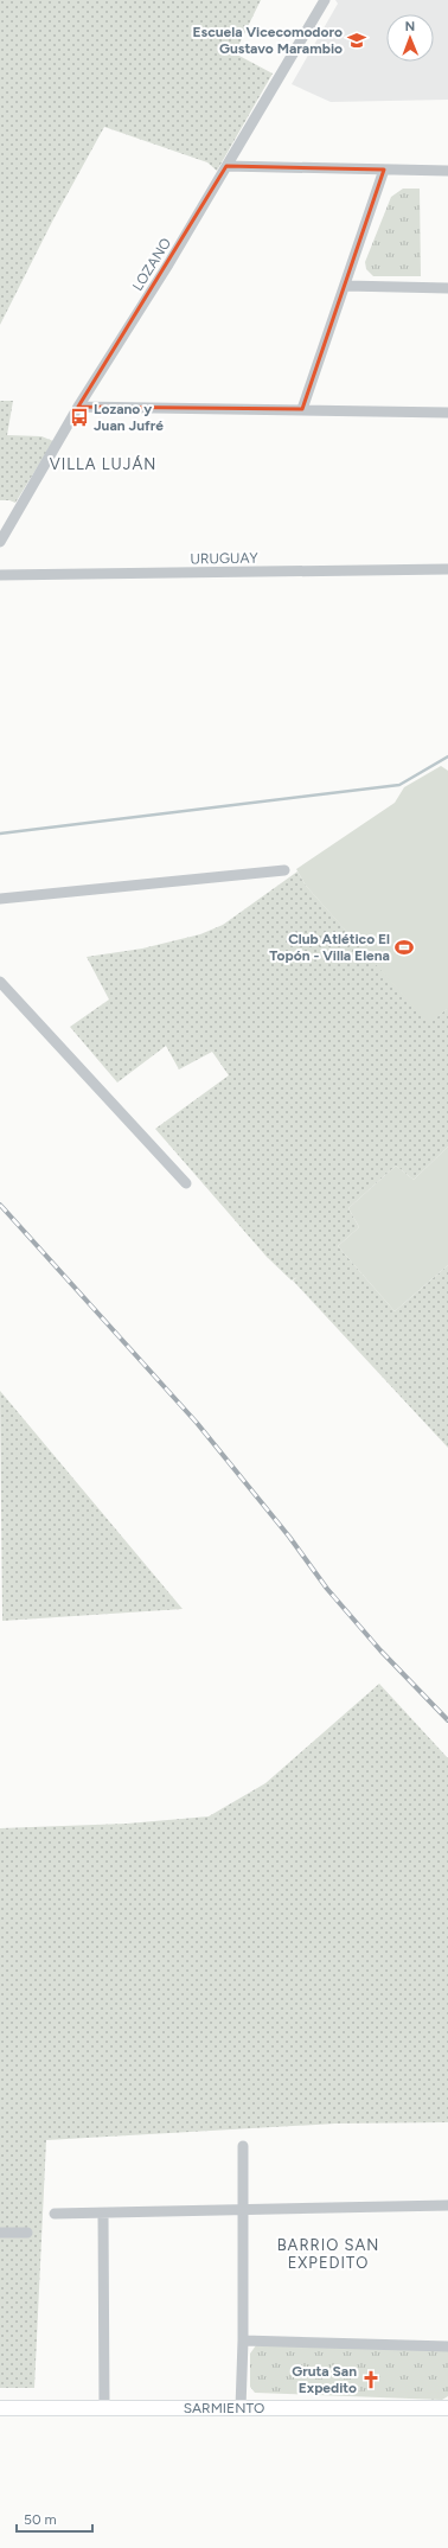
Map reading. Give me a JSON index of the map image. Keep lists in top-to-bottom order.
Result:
{
  "streets": {
    "main road": ["SARMIENTO"],
    "street": ["LOZANO", "URUGUAY"]
  },
  "districts": ["VILLA LUJÁN", "BARRIO SAN EXPEDITO"],
  "places": {
    "school or university": ["Escuela Vicecomodoro Gustavo Marambio"],
    "bus stop": ["Lozano y Juan Jufré"],
    "sports": ["Club Atlético El Topón - Villa Elena"],
    "church": ["Gruta San Expedito"]
  },
  "scale_bar": "50 m",
  "north": "top"
}
